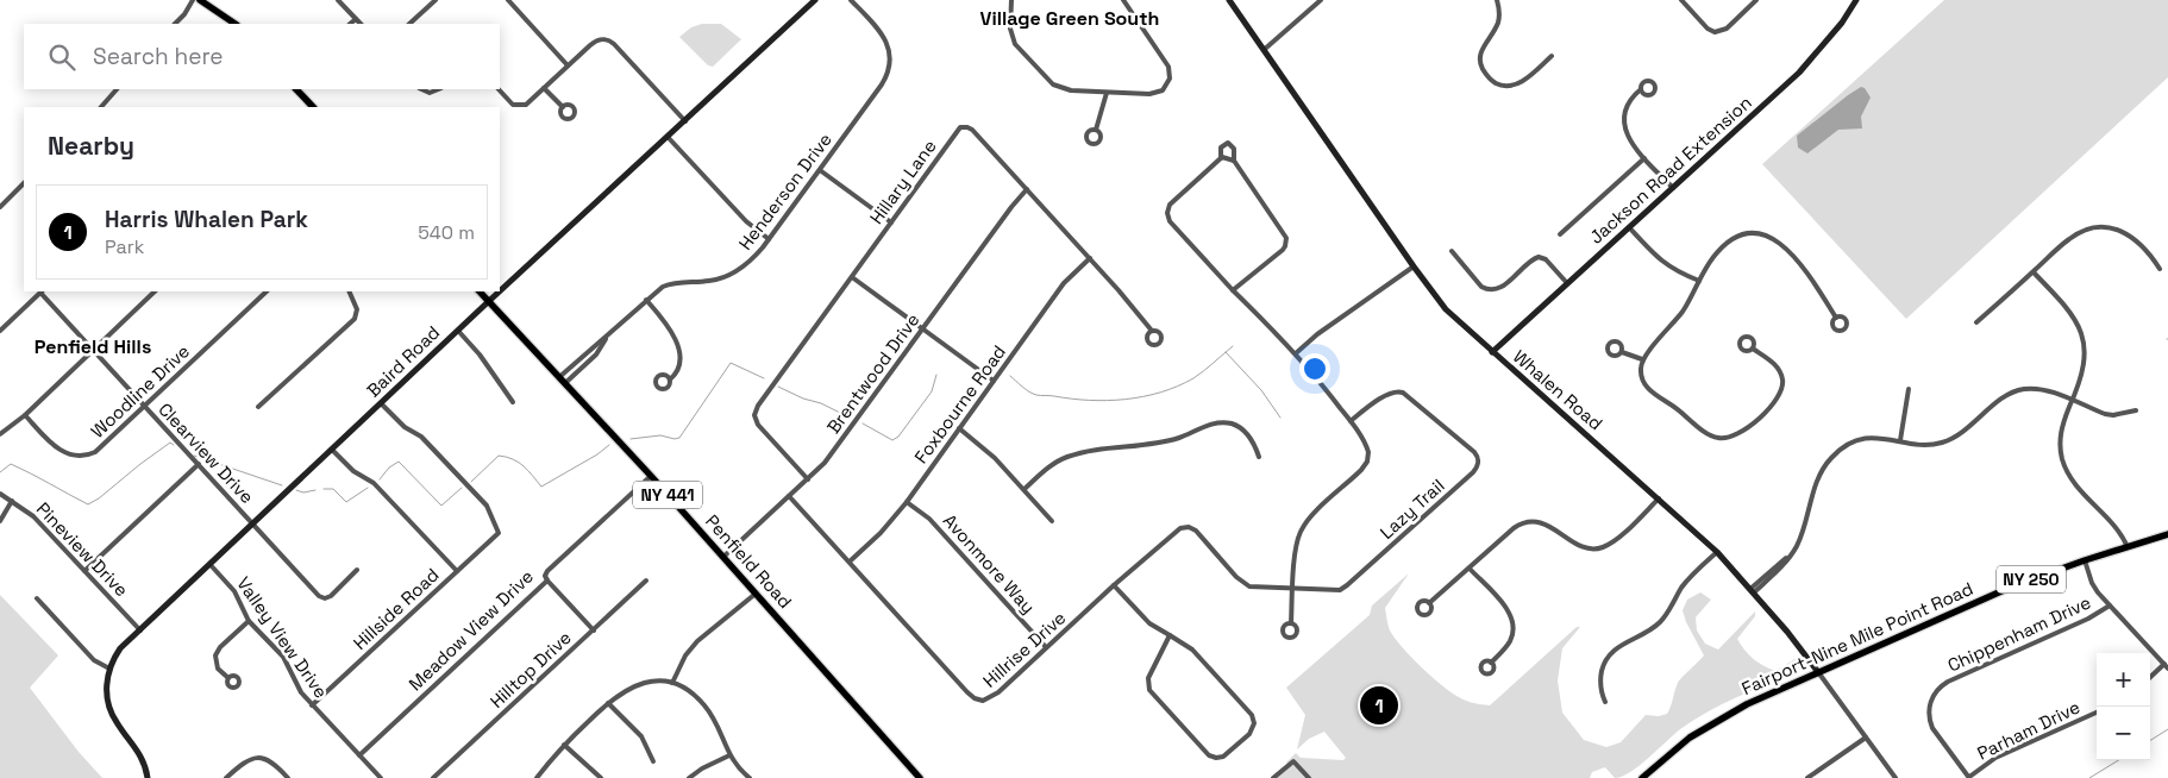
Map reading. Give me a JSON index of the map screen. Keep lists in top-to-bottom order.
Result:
{
  "streets": {
    "main road": [
      "NY 441",
      "Penfield Road",
      "NY 250",
      "Fairport-Nine Mile Point Road"
    ],
    "street": [
      "Jackson Road Extension",
      "Hillary Lane",
      "Henderson Drive",
      "Baird Road",
      "Brentwood Drive",
      "Whalen Road",
      "Woodline Drive",
      "Foxbourne Road",
      "Clearview Drive",
      "Lazy Trail",
      "Pineview Drive",
      "Avonmore Way",
      "Hillside Road",
      "Meadow View Drive",
      "Chippenham Drive",
      "Valley View Drive",
      "Hillrise Drive",
      "Hilltop Drive",
      "Parham Drive"
    ]
  },
  "crossings": [
    ["Jackson Road Extension", "Whalen Road"],
    ["Hillary Lane", "Brentwood Drive"],
    ["Hillary Lane", "Foxbourne Road"],
    ["Henderson Drive", "Penfield Road"],
    ["Baird Road", "Clearview Drive"],
    ["Baird Road", "Pineview Drive"],
    ["Baird Road", "Penfield Road"],
    ["Baird Road", "Hillside Road"],
    ["Baird Road", "Valley View Drive"],
    ["Brentwood Drive", "Penfield Road"],
    ["Brentwood Drive", "Hillrise Drive"],
    ["Whalen Road", "Fairport-Nine Mile Point Road"],
    ["Woodline Drive", "Clearview Drive"],
    ["Foxbourne Road", "Avonmore Way"],
    ["Foxbourne Road", "Hillrise Drive"],
    ["Lazy Trail", "Hillrise Drive"],
    ["Penfield Road", "Meadow View Drive"],
    ["Avonmore Way", "Hillrise Drive"],
    ["Hillside Road", "Valley View Drive"],
    ["Meadow View Drive", "Valley View Drive"],
    ["Chippenham Drive", "Parham Drive"]
  ],
  "districts": ["Village Green South", "Penfield Hills"],
  "page": {
    "search": "Search here",
    "heading": "Nearby",
    "list": [
      {
        "mark": "1",
        "name": "Harris Whalen Park",
        "note": "Park",
        "value": "540 m"
      }
    ],
    "map_buttons": ["+", "−"],
    "pins": "1"
  }
}
